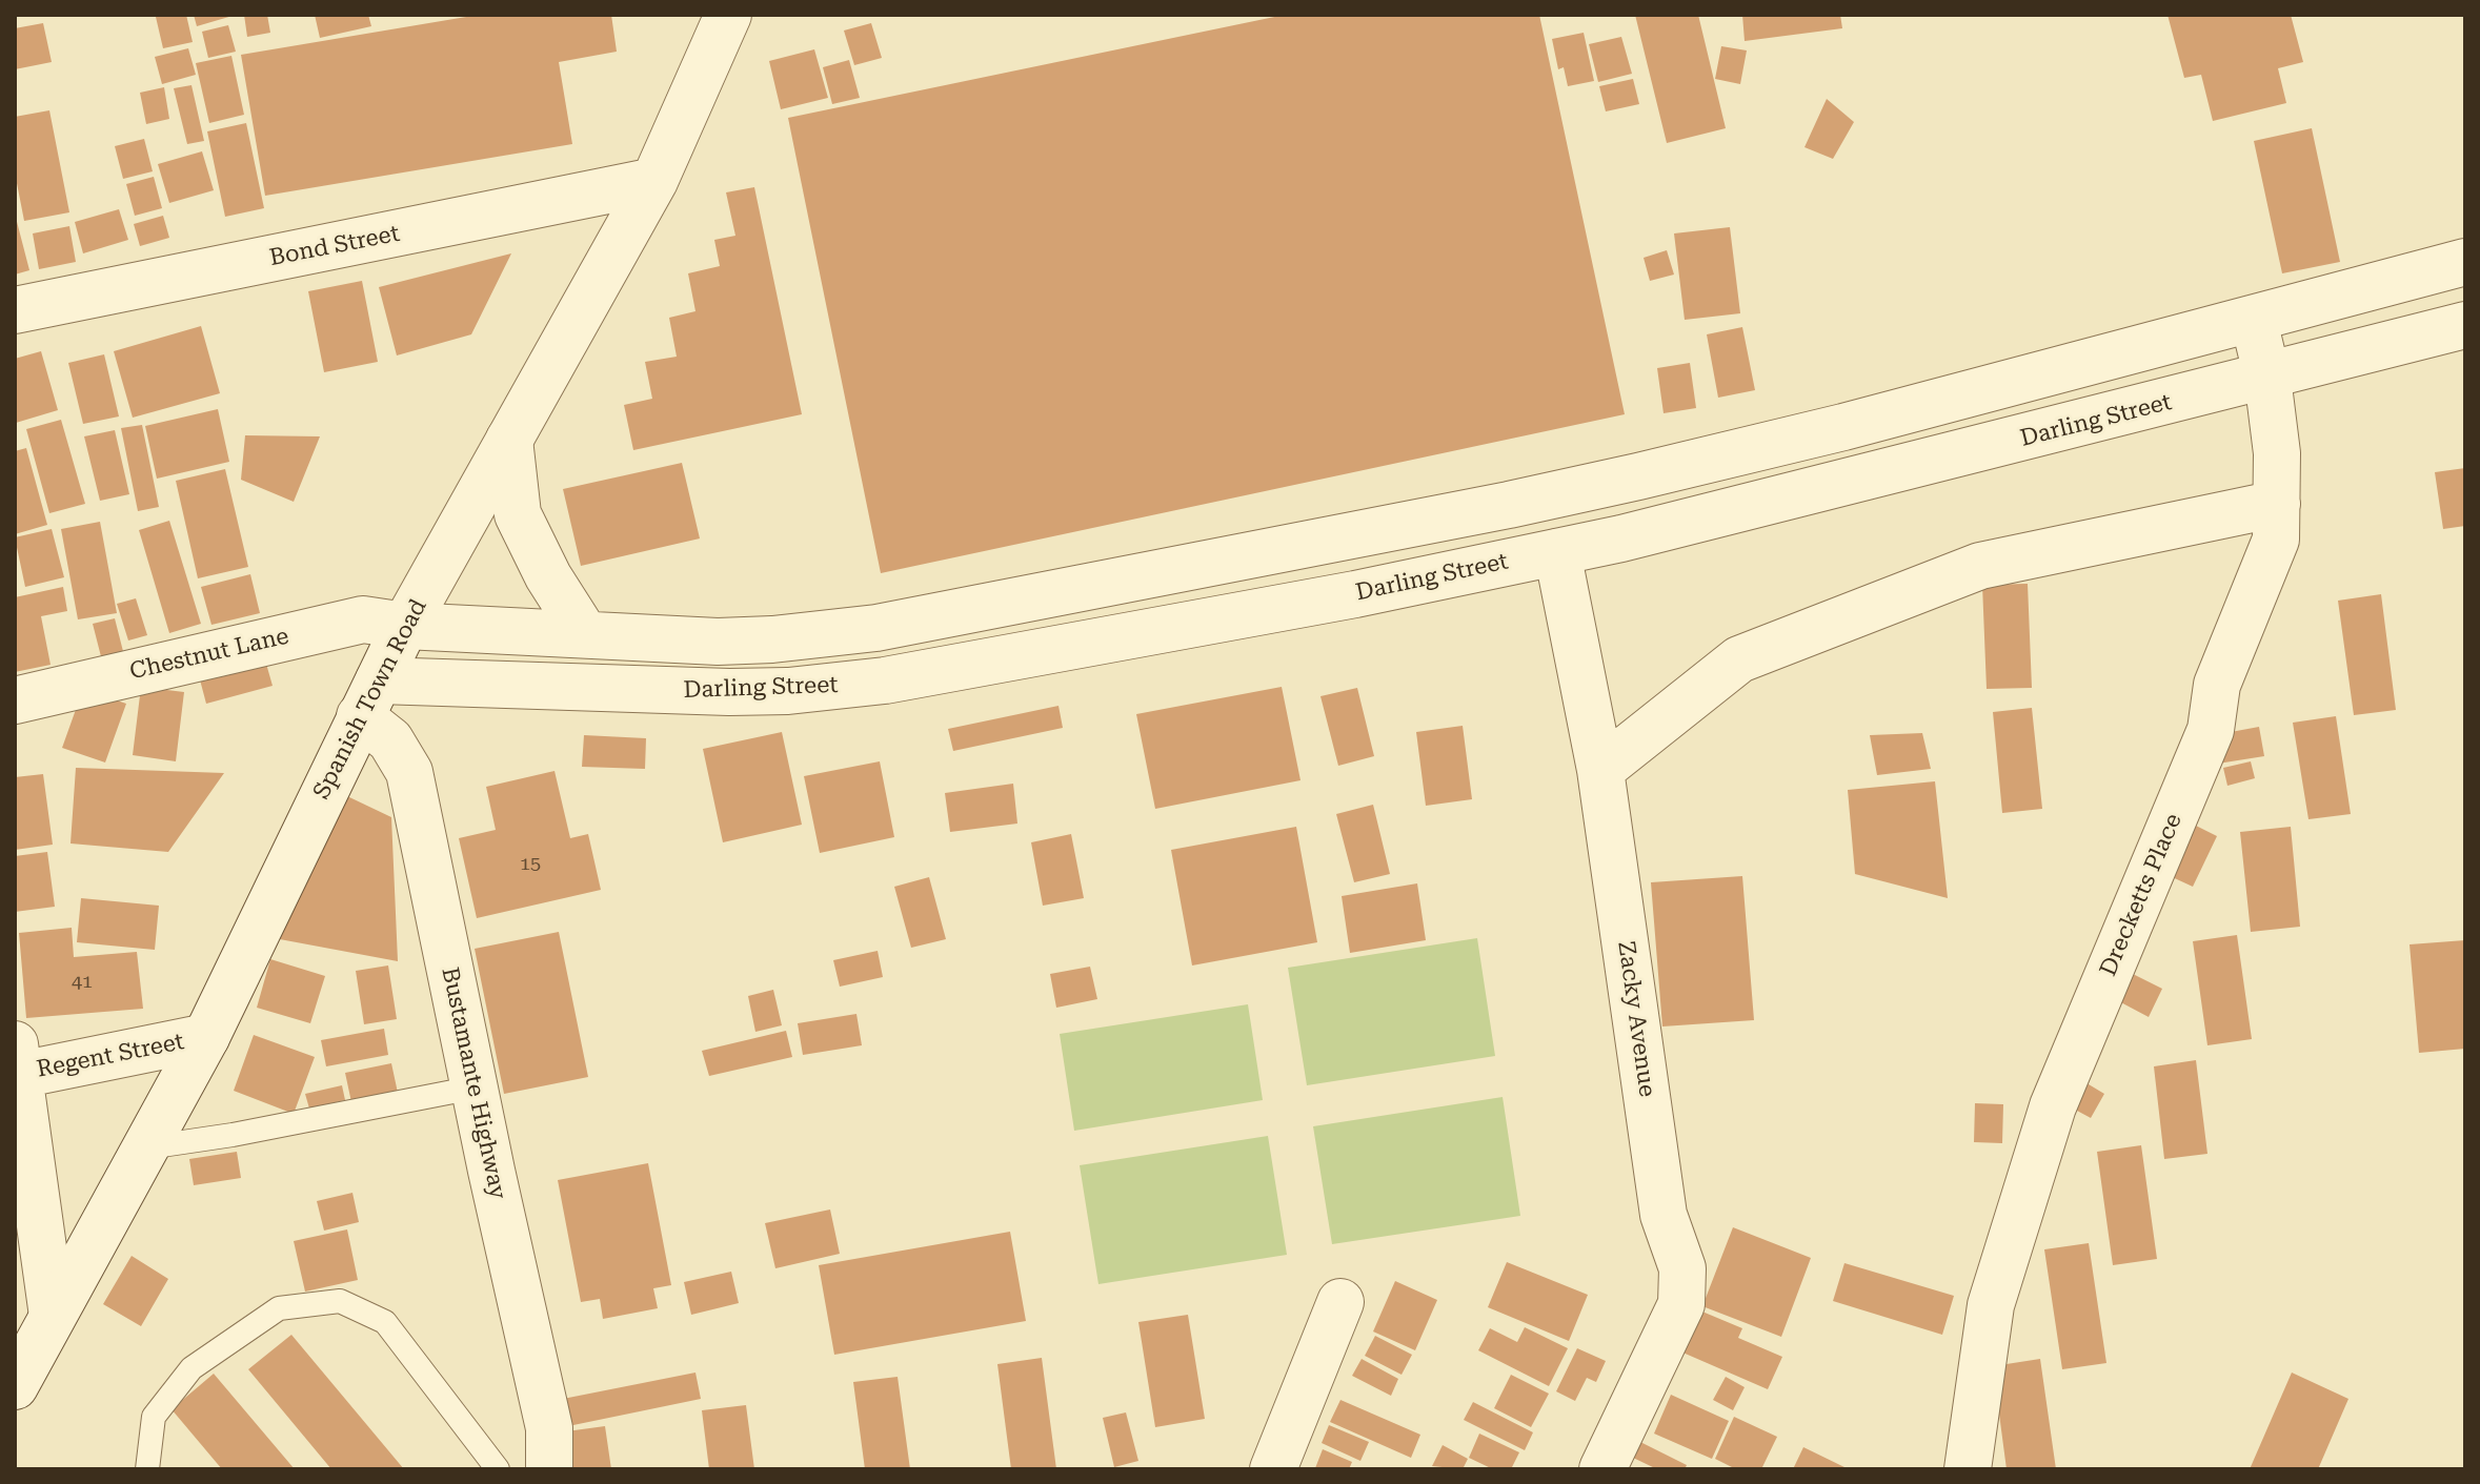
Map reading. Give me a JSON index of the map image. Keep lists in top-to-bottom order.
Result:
{
  "streets": {
    "street": [
      "Bond Street",
      "Darling Street",
      "Chestnut Lane",
      "Spanish Town Road",
      "Drecketts Place",
      "Zacky Avenue",
      "Regent Street",
      "Bustamante Highway"
    ]
  },
  "crossings": [
    ["Bond Street", "Spanish Town Road"],
    ["Darling Street", "Chestnut Lane"],
    ["Darling Street", "Spanish Town Road"],
    ["Darling Street", "Drecketts Place"],
    ["Darling Street", "Zacky Avenue"],
    ["Darling Street", "Bustamante Highway"],
    ["Chestnut Lane", "Spanish Town Road"],
    ["Spanish Town Road", "Regent Street"],
    ["Spanish Town Road", "Bustamante Highway"]
  ],
  "house_numbers": ["15", "41"]
}
